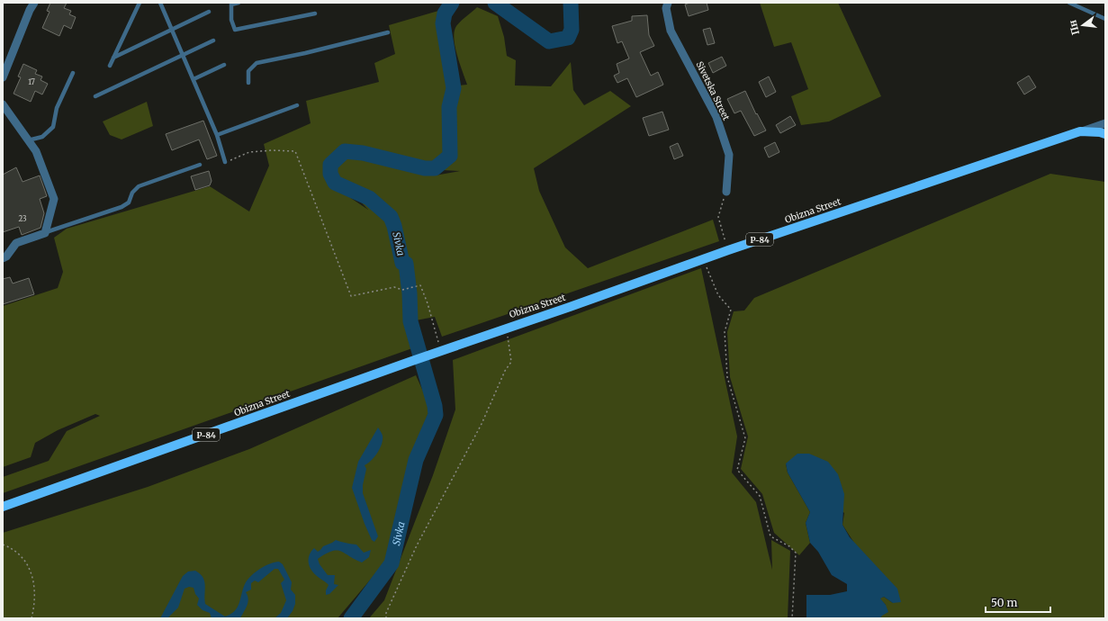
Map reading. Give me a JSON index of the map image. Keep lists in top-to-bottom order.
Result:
{
  "streets": {
    "main road": ["Obizna Street", "Р-84"],
    "street": ["Sivetska Street"]
  },
  "water": ["Sivka"],
  "house_numbers": ["17", "23"],
  "scale_bar": "50 m",
  "north": "left"
}
